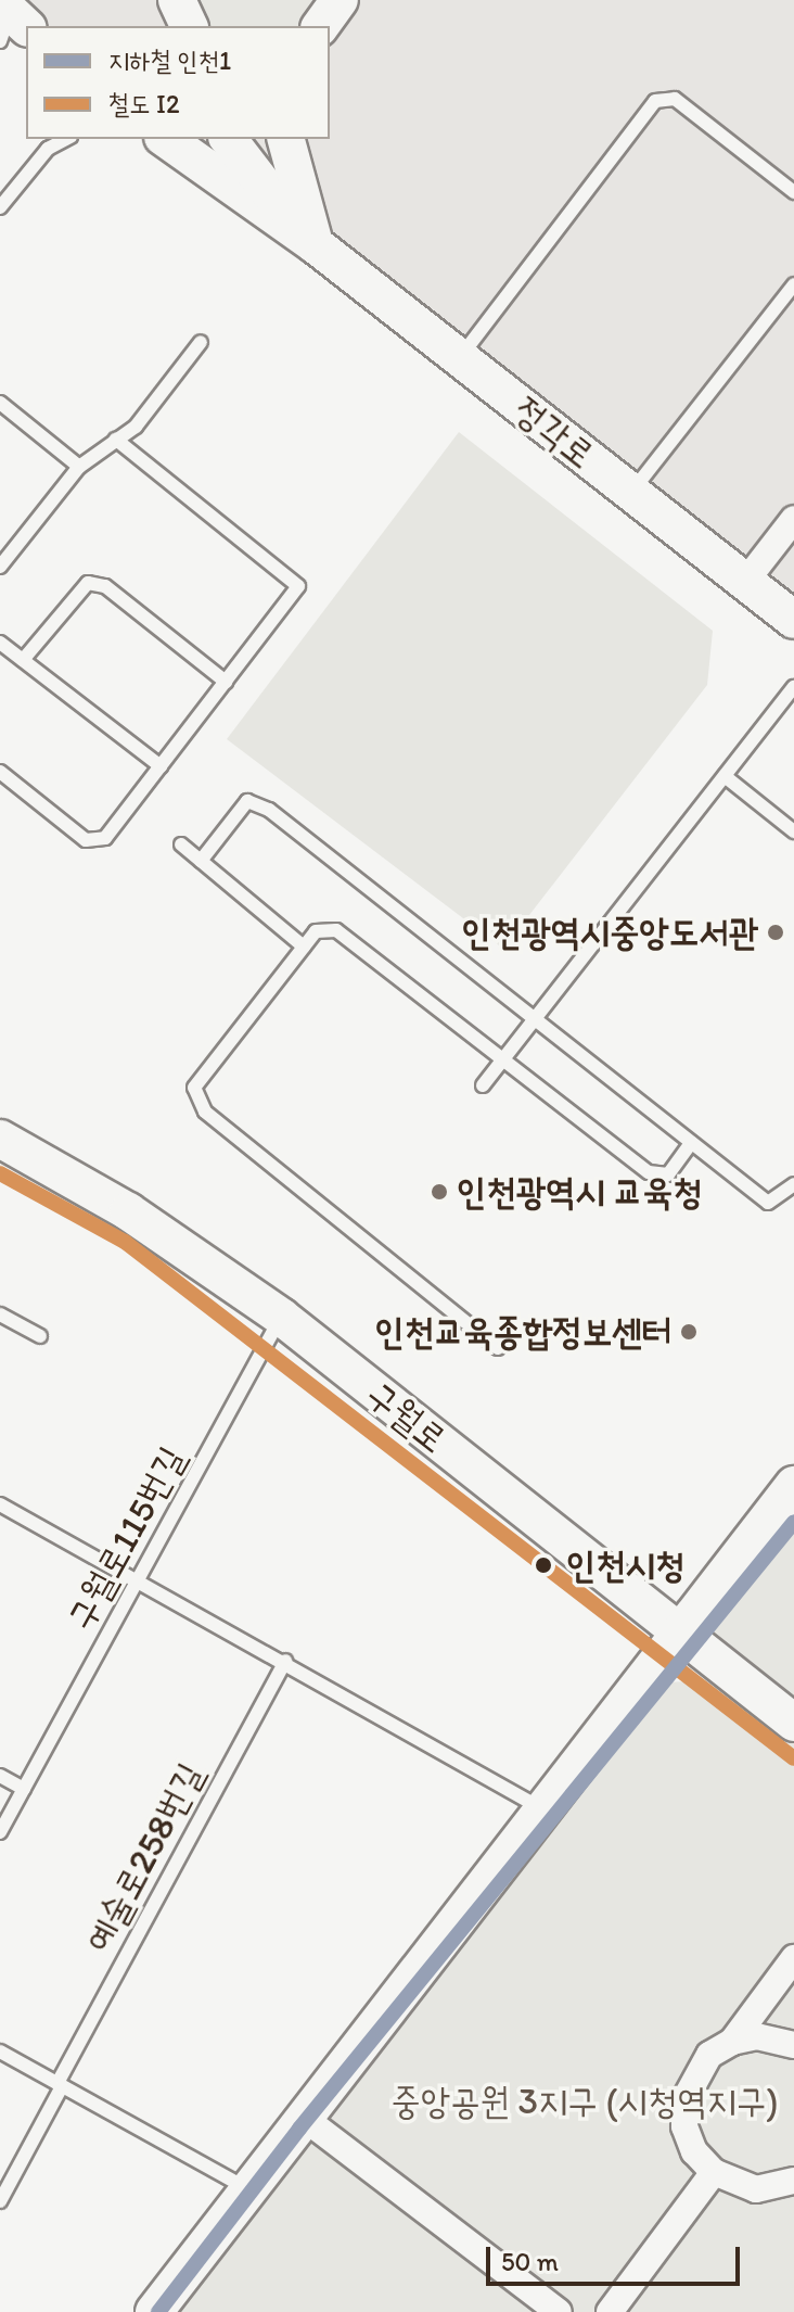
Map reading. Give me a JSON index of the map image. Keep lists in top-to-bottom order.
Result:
{
  "streets": {
    "main road": ["정각로", "구월로"],
    "lane": ["구월로115번길", "예술로258번길"]
  },
  "crossings": [
    ["구월로", "구월로115번길"]
  ],
  "parks": ["중앙공원 3지구 (시청역지구)"],
  "places": [
    "인천광역시중앙도서관",
    "인천광역시 교육청",
    "인천교육종합정보센터",
    "인천시청"
  ],
  "lines": ["rail line I2", "metro line 인천1"],
  "legend": ["지하철 인천1", "철도 I2"],
  "scale_bar": "50 m"
}
